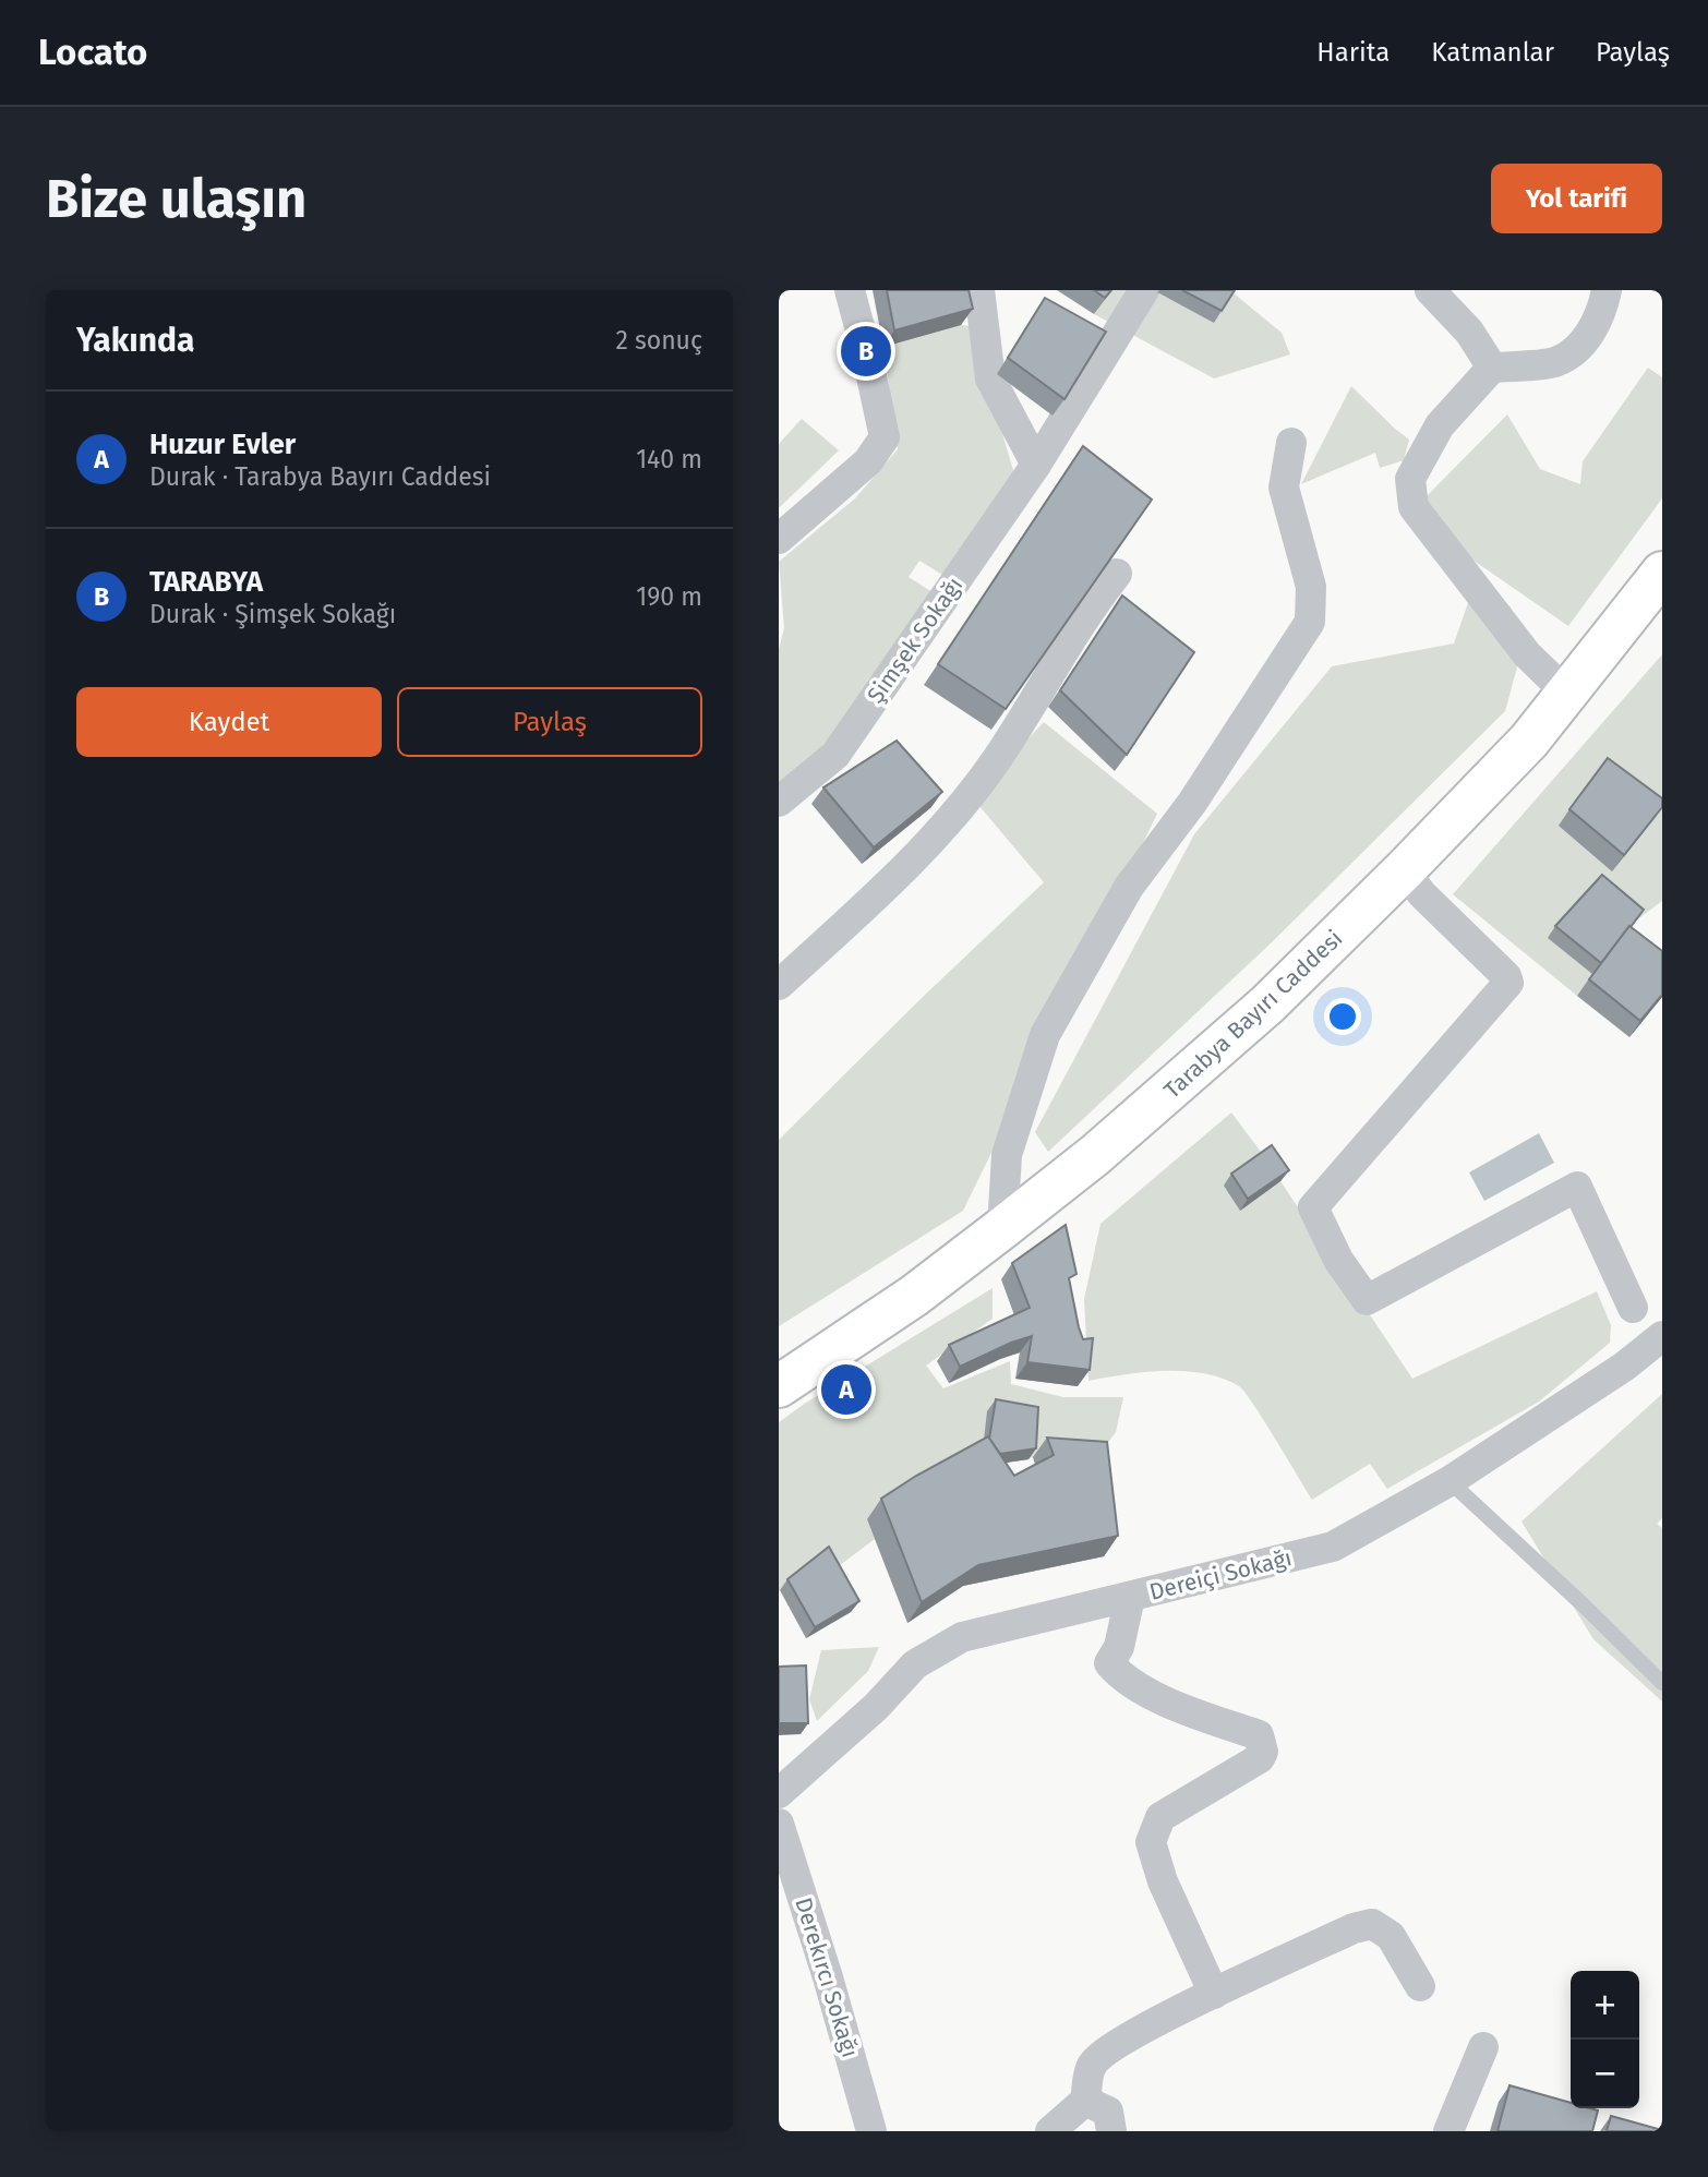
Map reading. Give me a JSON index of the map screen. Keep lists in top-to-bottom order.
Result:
{
  "streets": {
    "main road": ["Tarabya Bayırı Caddesi"],
    "street": ["Şimşek Sokağı", "Dereiçi Sokağı", "Derekırcı Sokağı"]
  },
  "page": {
    "header": "Locato",
    "nav": ["Harita", "Katmanlar", "Paylaş"],
    "buttons": [
      "Yol tarifi",
      ["Kaydet", "Paylaş"]
    ],
    "title": "Bize ulaşın",
    "heading": ["Yakında", "2 sonuç"],
    "pins": ["B", "A"],
    "list": [
      {
        "mark": "A",
        "name": "Huzur Evler",
        "note": "Durak · Tarabya Bayırı Caddesi",
        "value": "140 m"
      },
      {
        "mark": "B",
        "name": "TARABYA",
        "note": "Durak · Şimşek Sokağı",
        "value": "190 m"
      }
    ],
    "map_buttons": ["+", "−"]
  }
}
